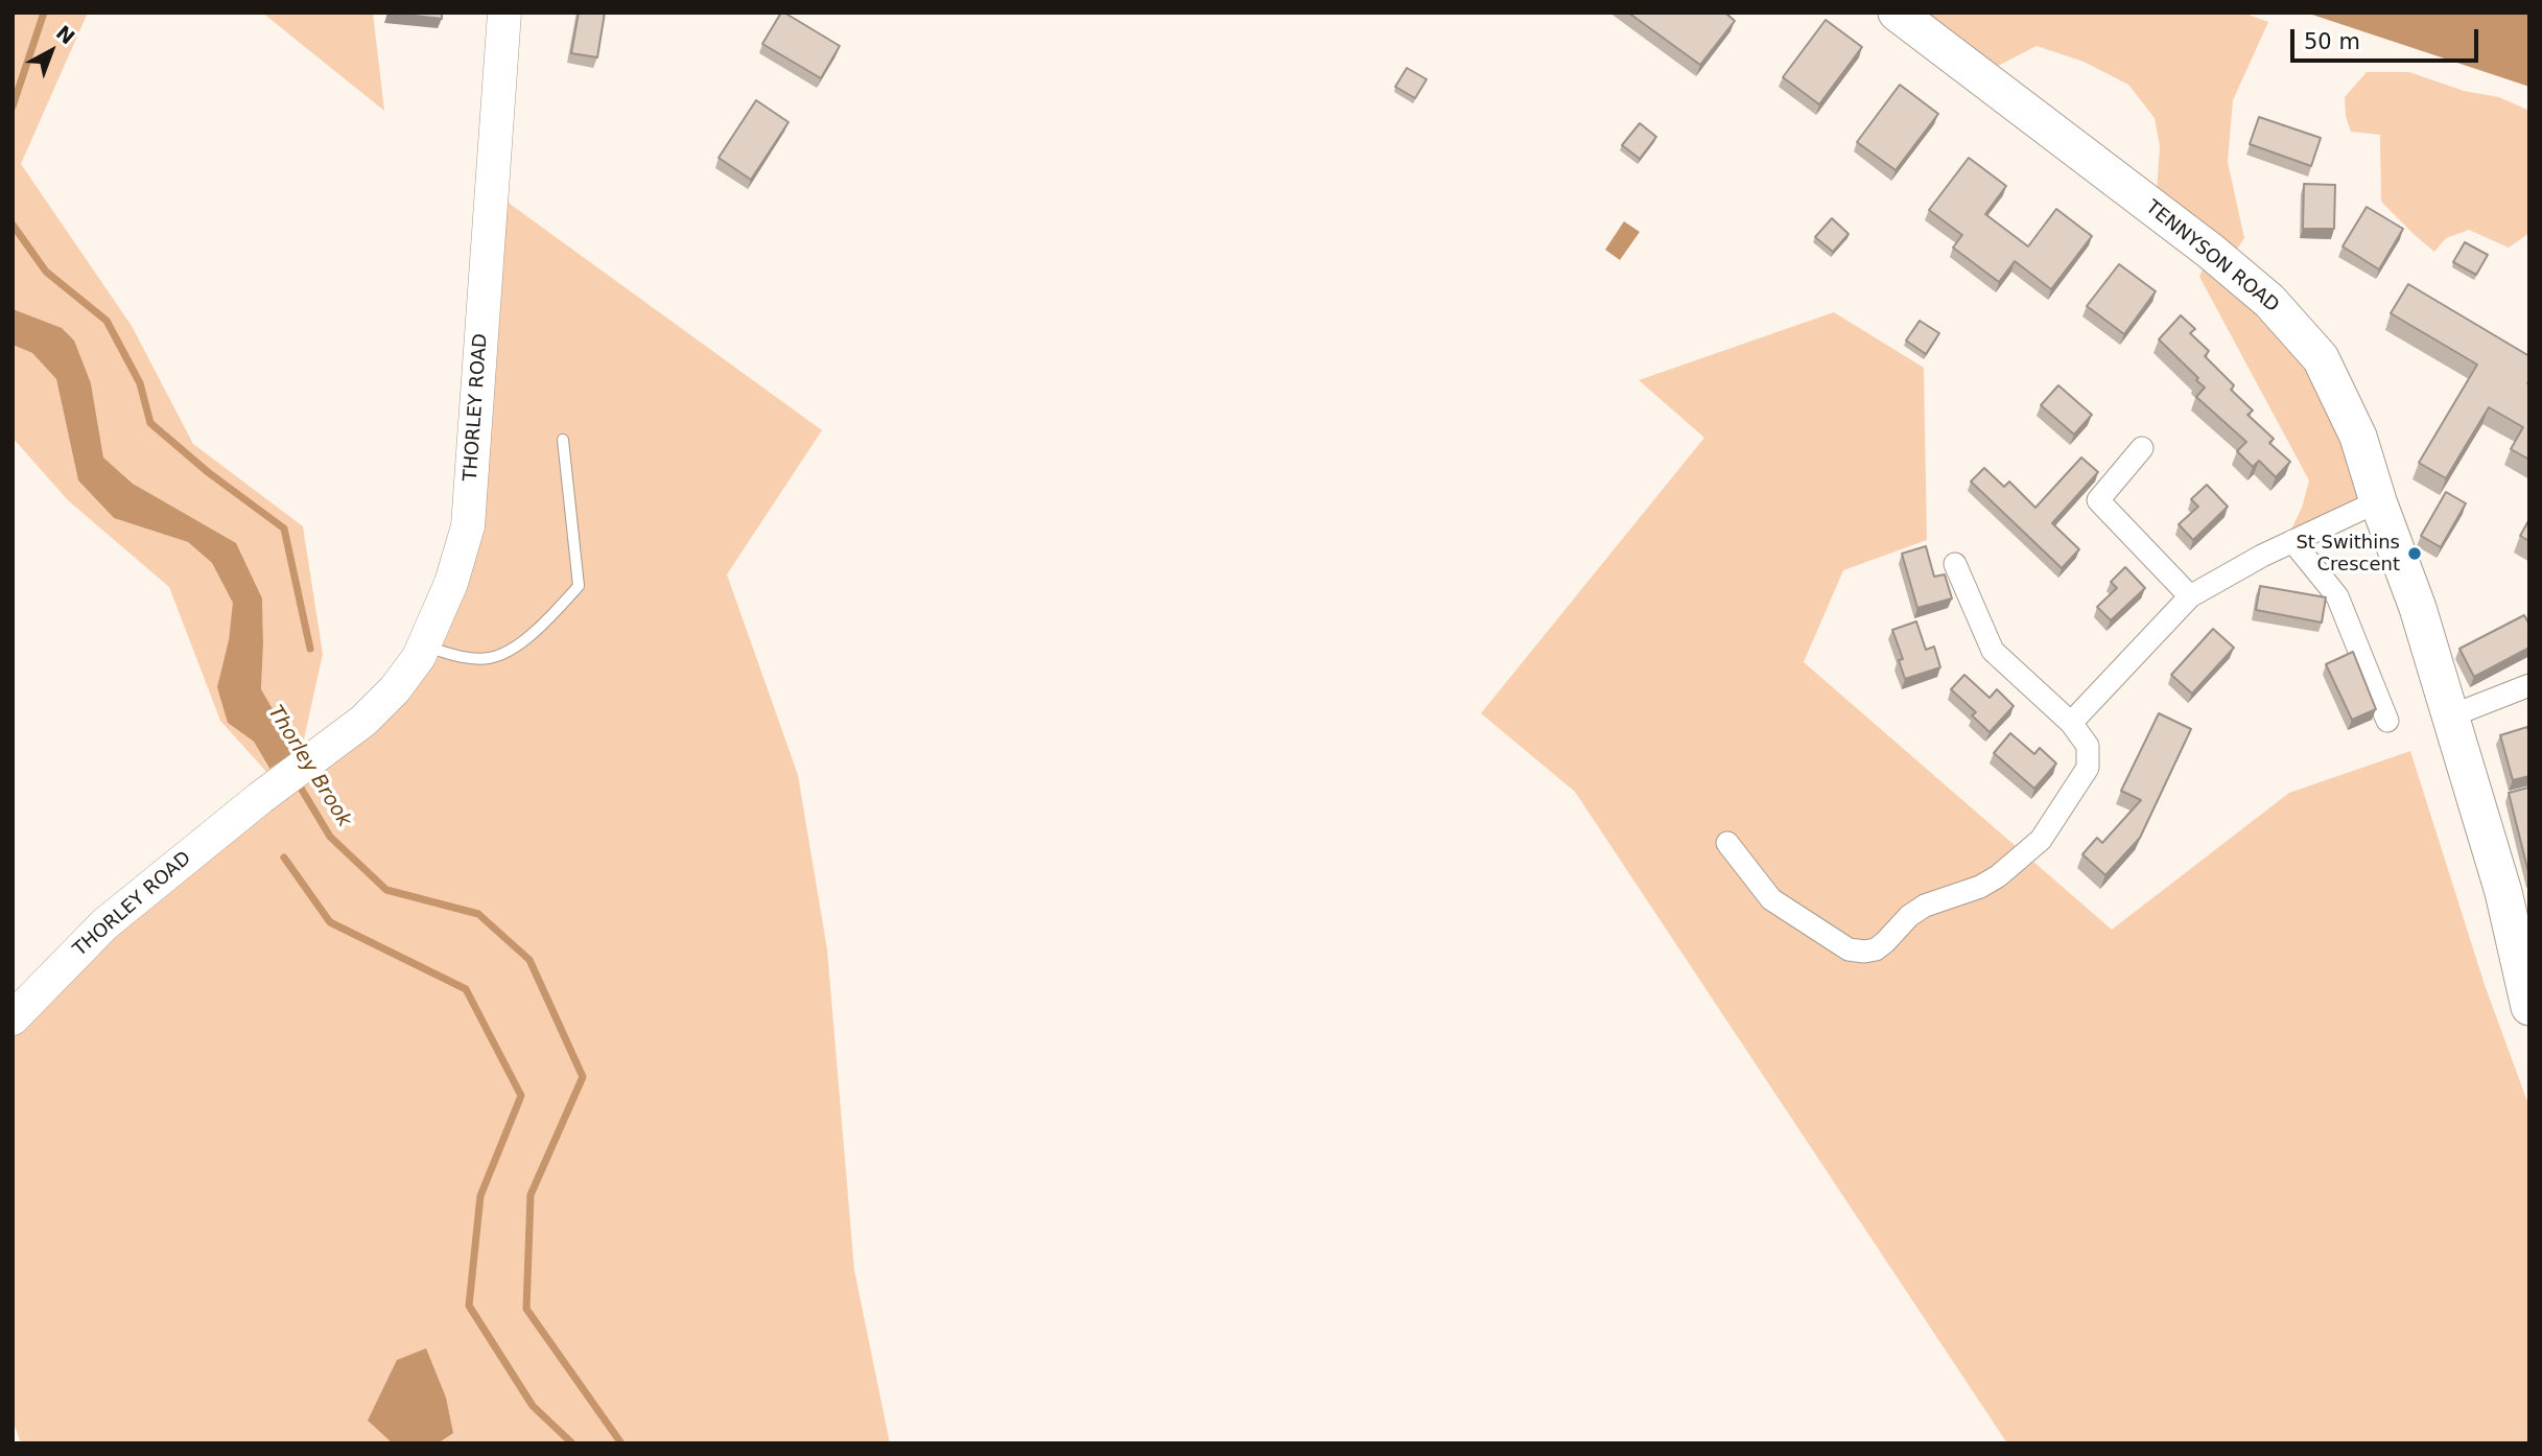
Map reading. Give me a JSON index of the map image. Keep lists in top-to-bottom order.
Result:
{
  "streets": {
    "main road": ["TENNYSON ROAD", "THORLEY ROAD"]
  },
  "water": ["Thorley Brook"],
  "places": ["St Swithins Crescent"],
  "scale_bar": "50 m",
  "north": "top right"
}
